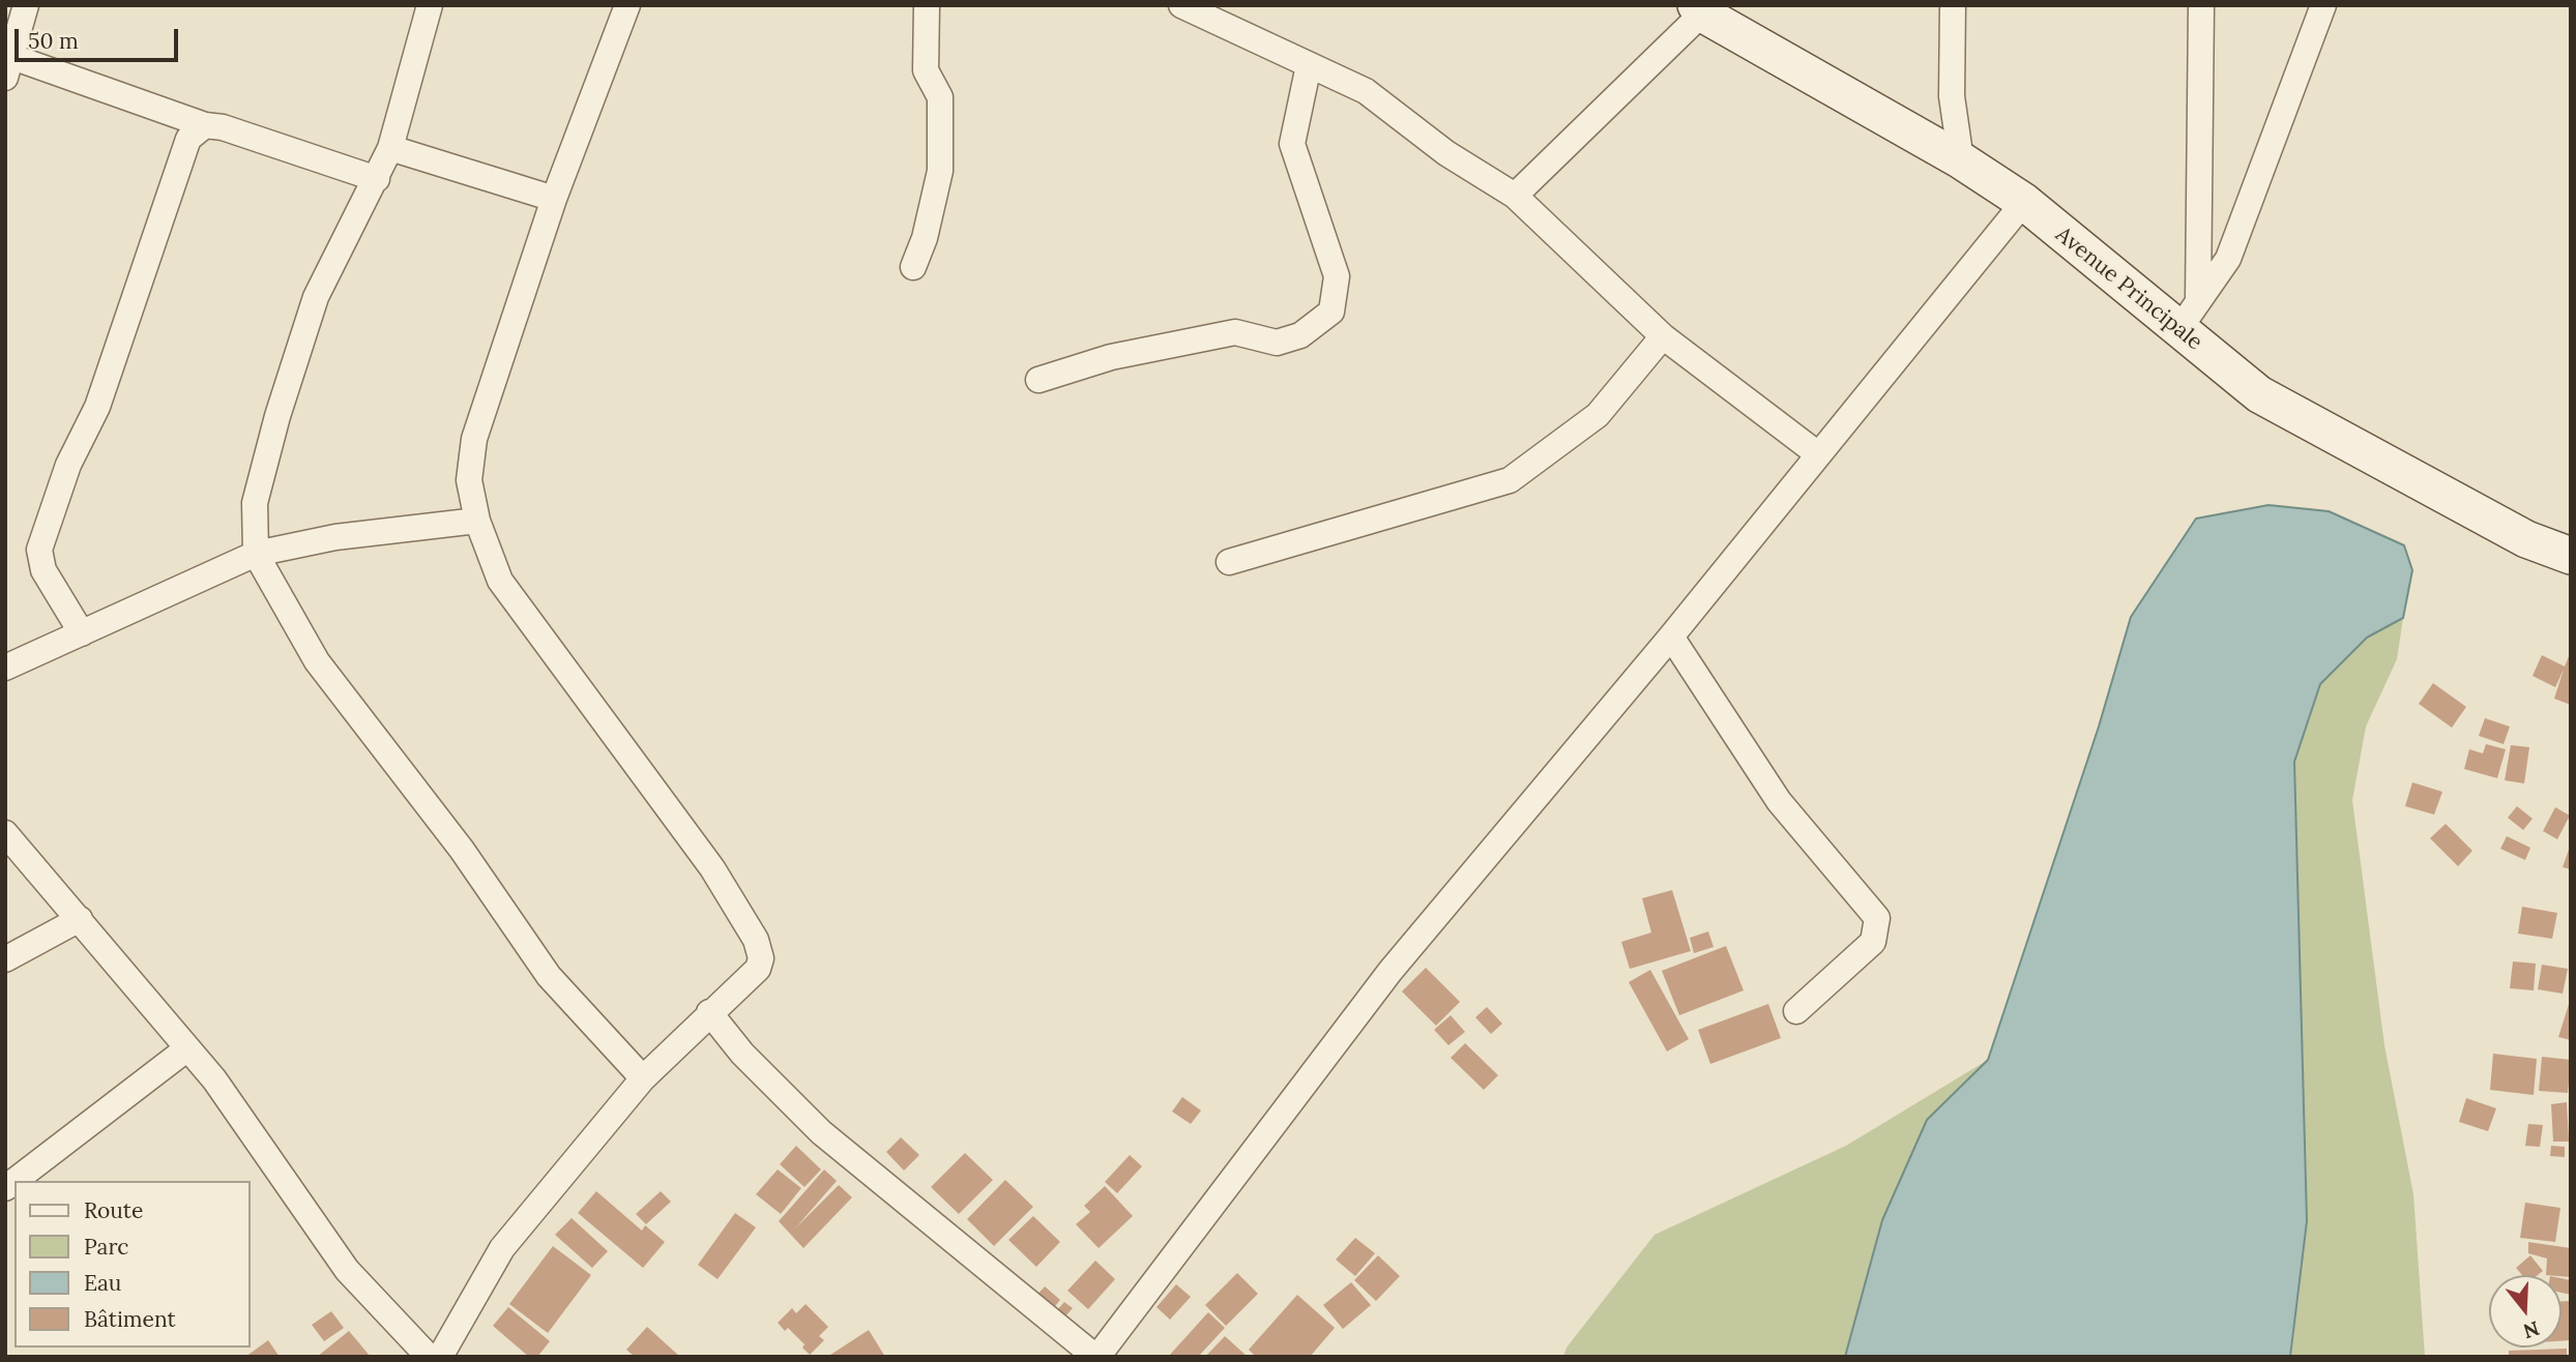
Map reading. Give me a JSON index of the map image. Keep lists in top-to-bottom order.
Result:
{
  "streets": {
    "street": ["Avenue Principale"]
  },
  "legend": [
    "Route",
    "Parc",
    "Eau",
    "Bâtiment"
  ],
  "scale_bar": "50 m",
  "north": "bottom"
}
